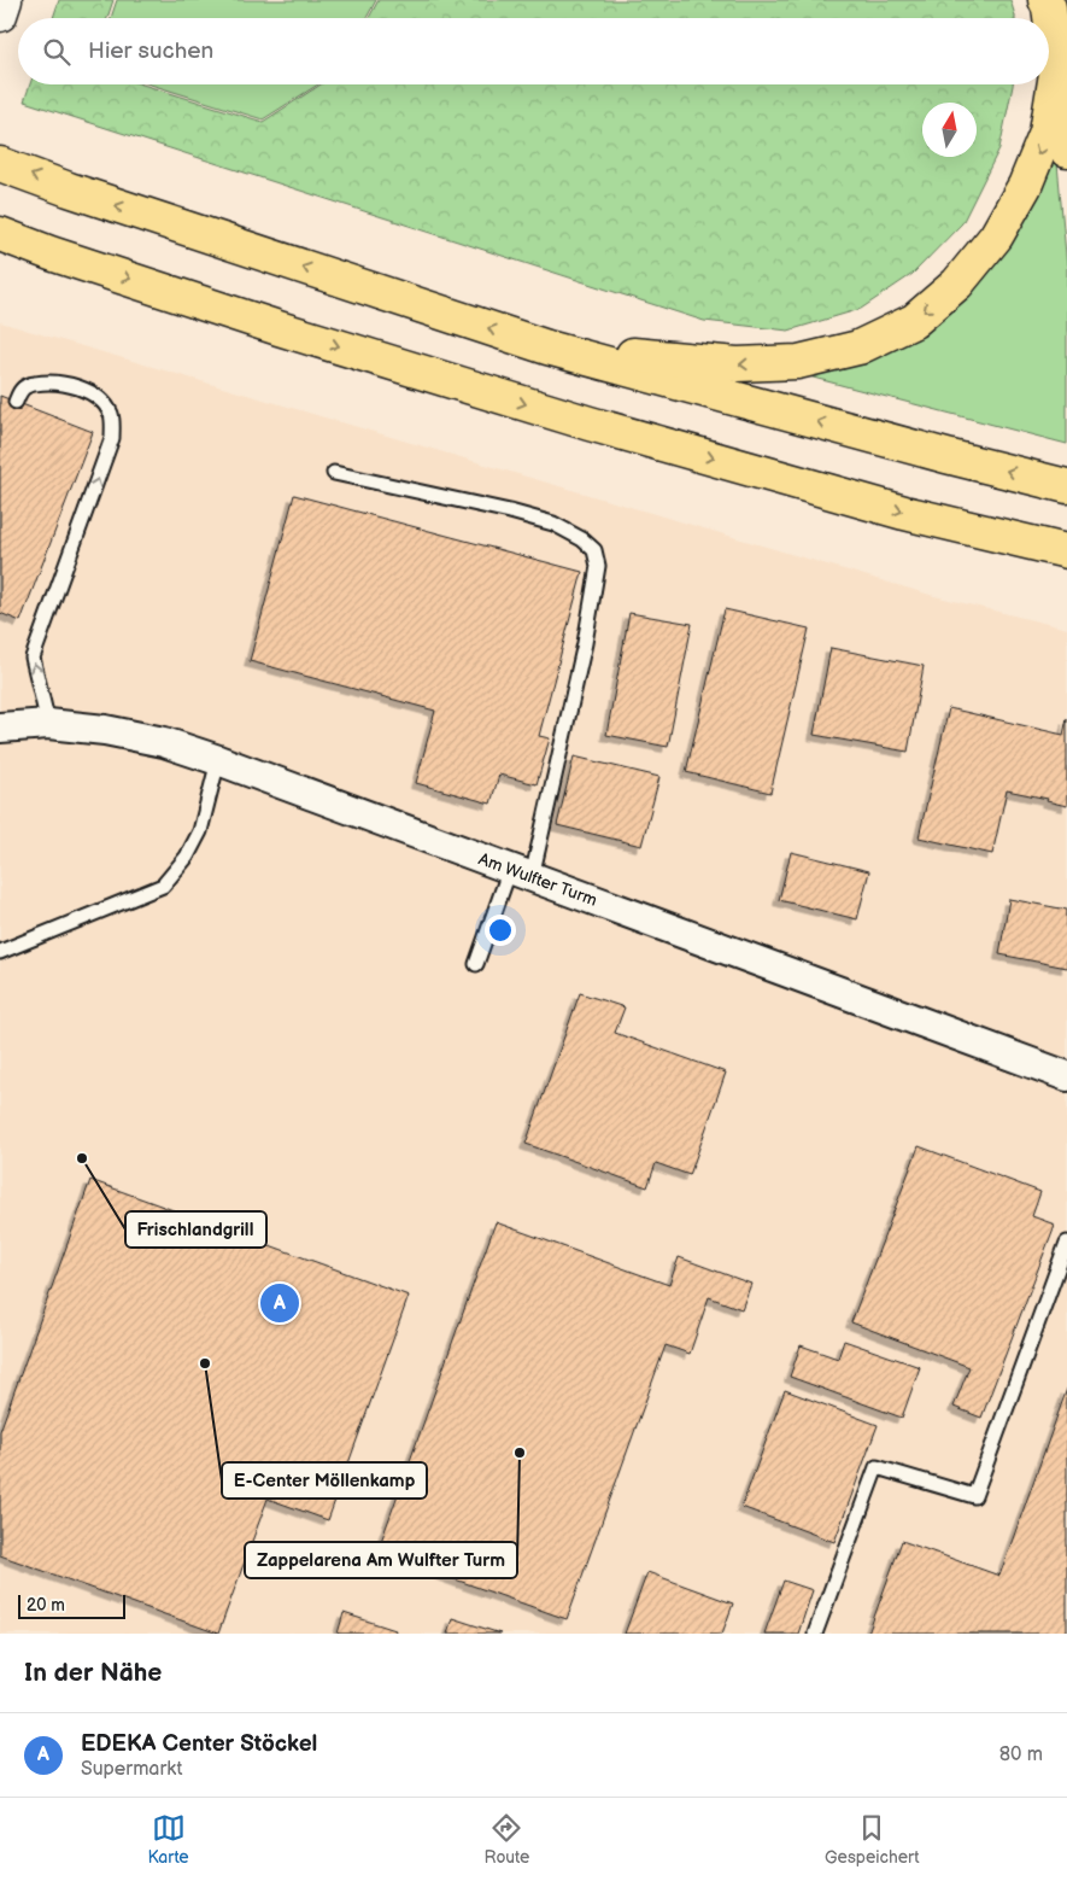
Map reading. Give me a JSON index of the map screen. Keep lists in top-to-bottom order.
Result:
{
  "streets": {
    "street": ["Am Wulfter Turm"]
  },
  "places": ["Frischlandgrill", "E-Center Möllenkamp", "Zappelarena Am Wulfter Turm"],
  "scale_bar": "20 m",
  "north": "top",
  "page": {
    "search": "Hier suchen",
    "pins": "A",
    "scale": "20 m",
    "heading": "In der Nähe",
    "list": [
      {
        "mark": "A",
        "name": "EDEKA Center Stöckel",
        "note": "Supermarkt",
        "value": "80 m"
      }
    ],
    "nav": ["Karte", "Route", "Gespeichert"]
  }
}
